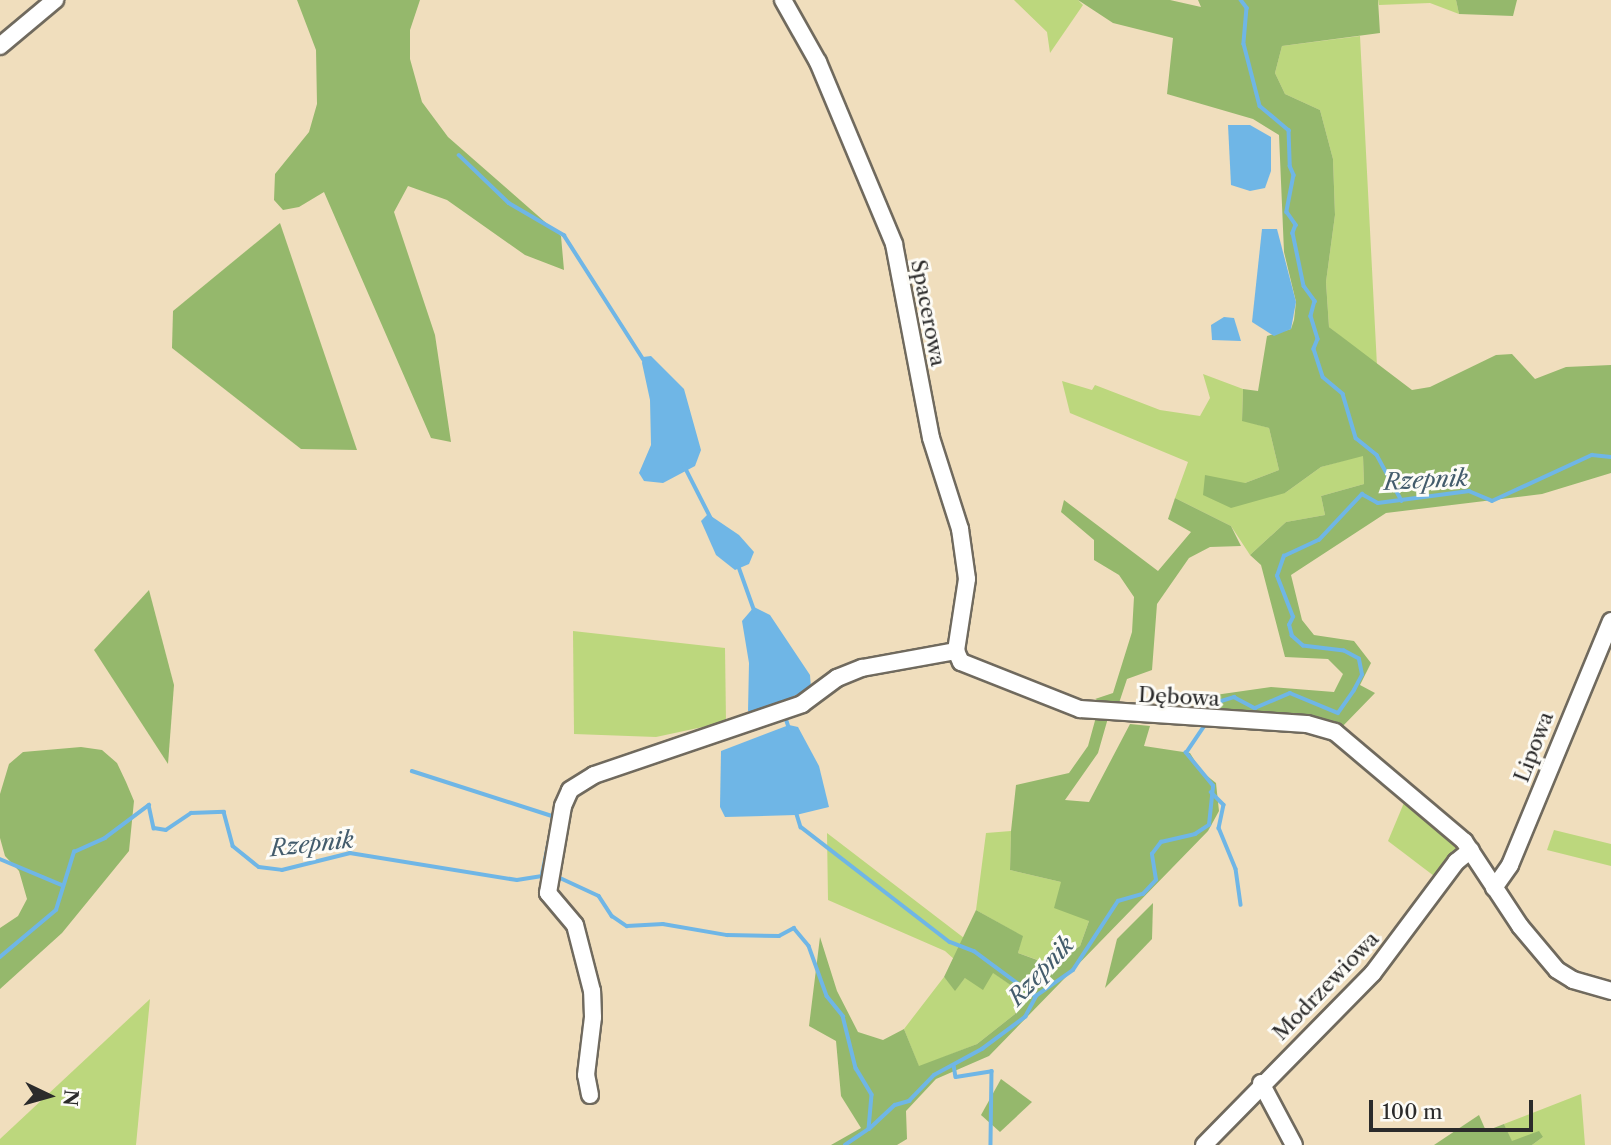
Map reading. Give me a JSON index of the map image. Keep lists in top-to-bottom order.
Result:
{
  "streets": {
    "street": [
      "Spacerowa",
      "Dębowa",
      "Lipowa",
      "Modrzewiowa"
    ]
  },
  "crossings": [
    ["Spacerowa", "Dębowa"],
    ["Dębowa", "Lipowa"],
    ["Dębowa", "Modrzewiowa"]
  ],
  "water": ["Rzepnik"],
  "scale_bar": "100 m",
  "north": "right"
}
